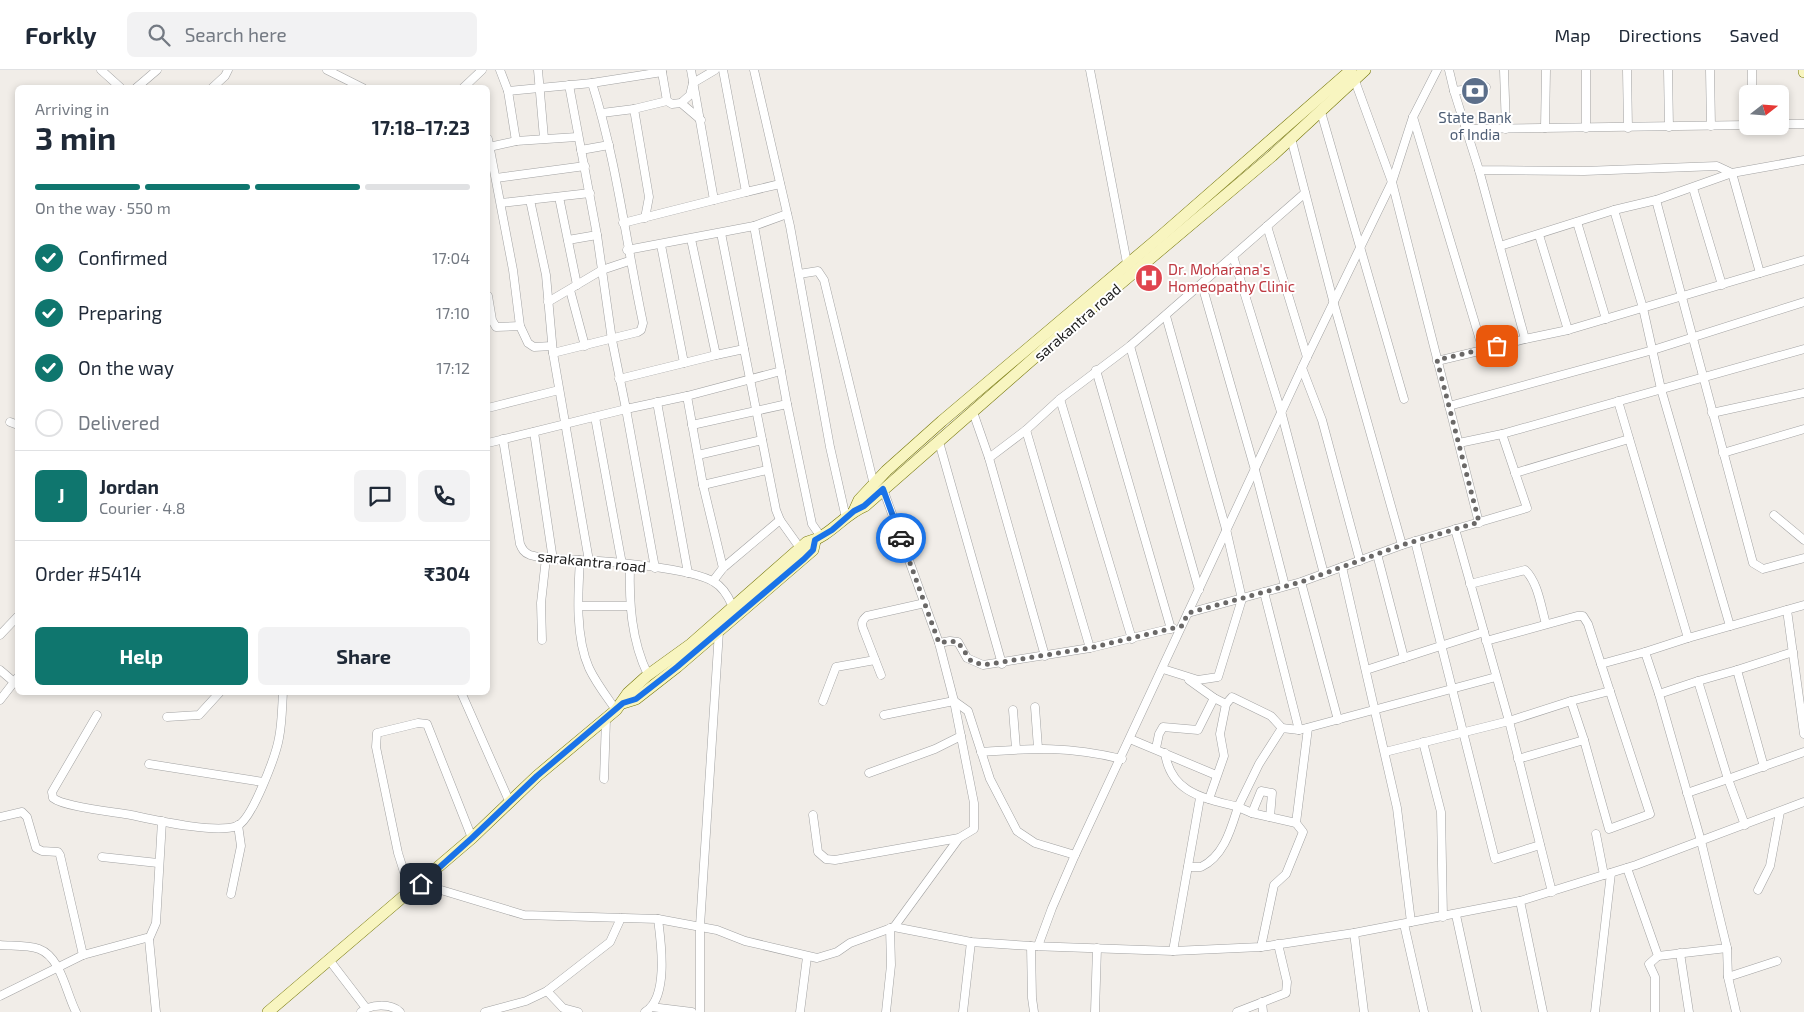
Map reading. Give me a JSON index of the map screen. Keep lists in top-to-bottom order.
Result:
{
  "streets": {
    "street": ["sarakantra road"]
  },
  "places": {
    "bank": ["State Bank of India"],
    "hospital": ["Dr. Moharana's Homeopathy Clinic"]
  },
  "north": "right",
  "page": {
    "header": "Forkly",
    "search": "Search here",
    "nav": ["Map", "Directions", "Saved"],
    "heading": ["3 min", "Arriving in", "17:18–17:23"],
    "panel": [
      "Jordan",
      "Courier · 4.8",
      "Order #5414",
      "₹304"
    ],
    "bar": "On the way · 550 m",
    "list": [
      ["Confirmed", "17:04"],
      ["Preparing", "17:10"],
      ["On the way", "17:12"],
      "Delivered"
    ],
    "round": "J",
    "buttons": ["Help", "Share"]
  }
}
